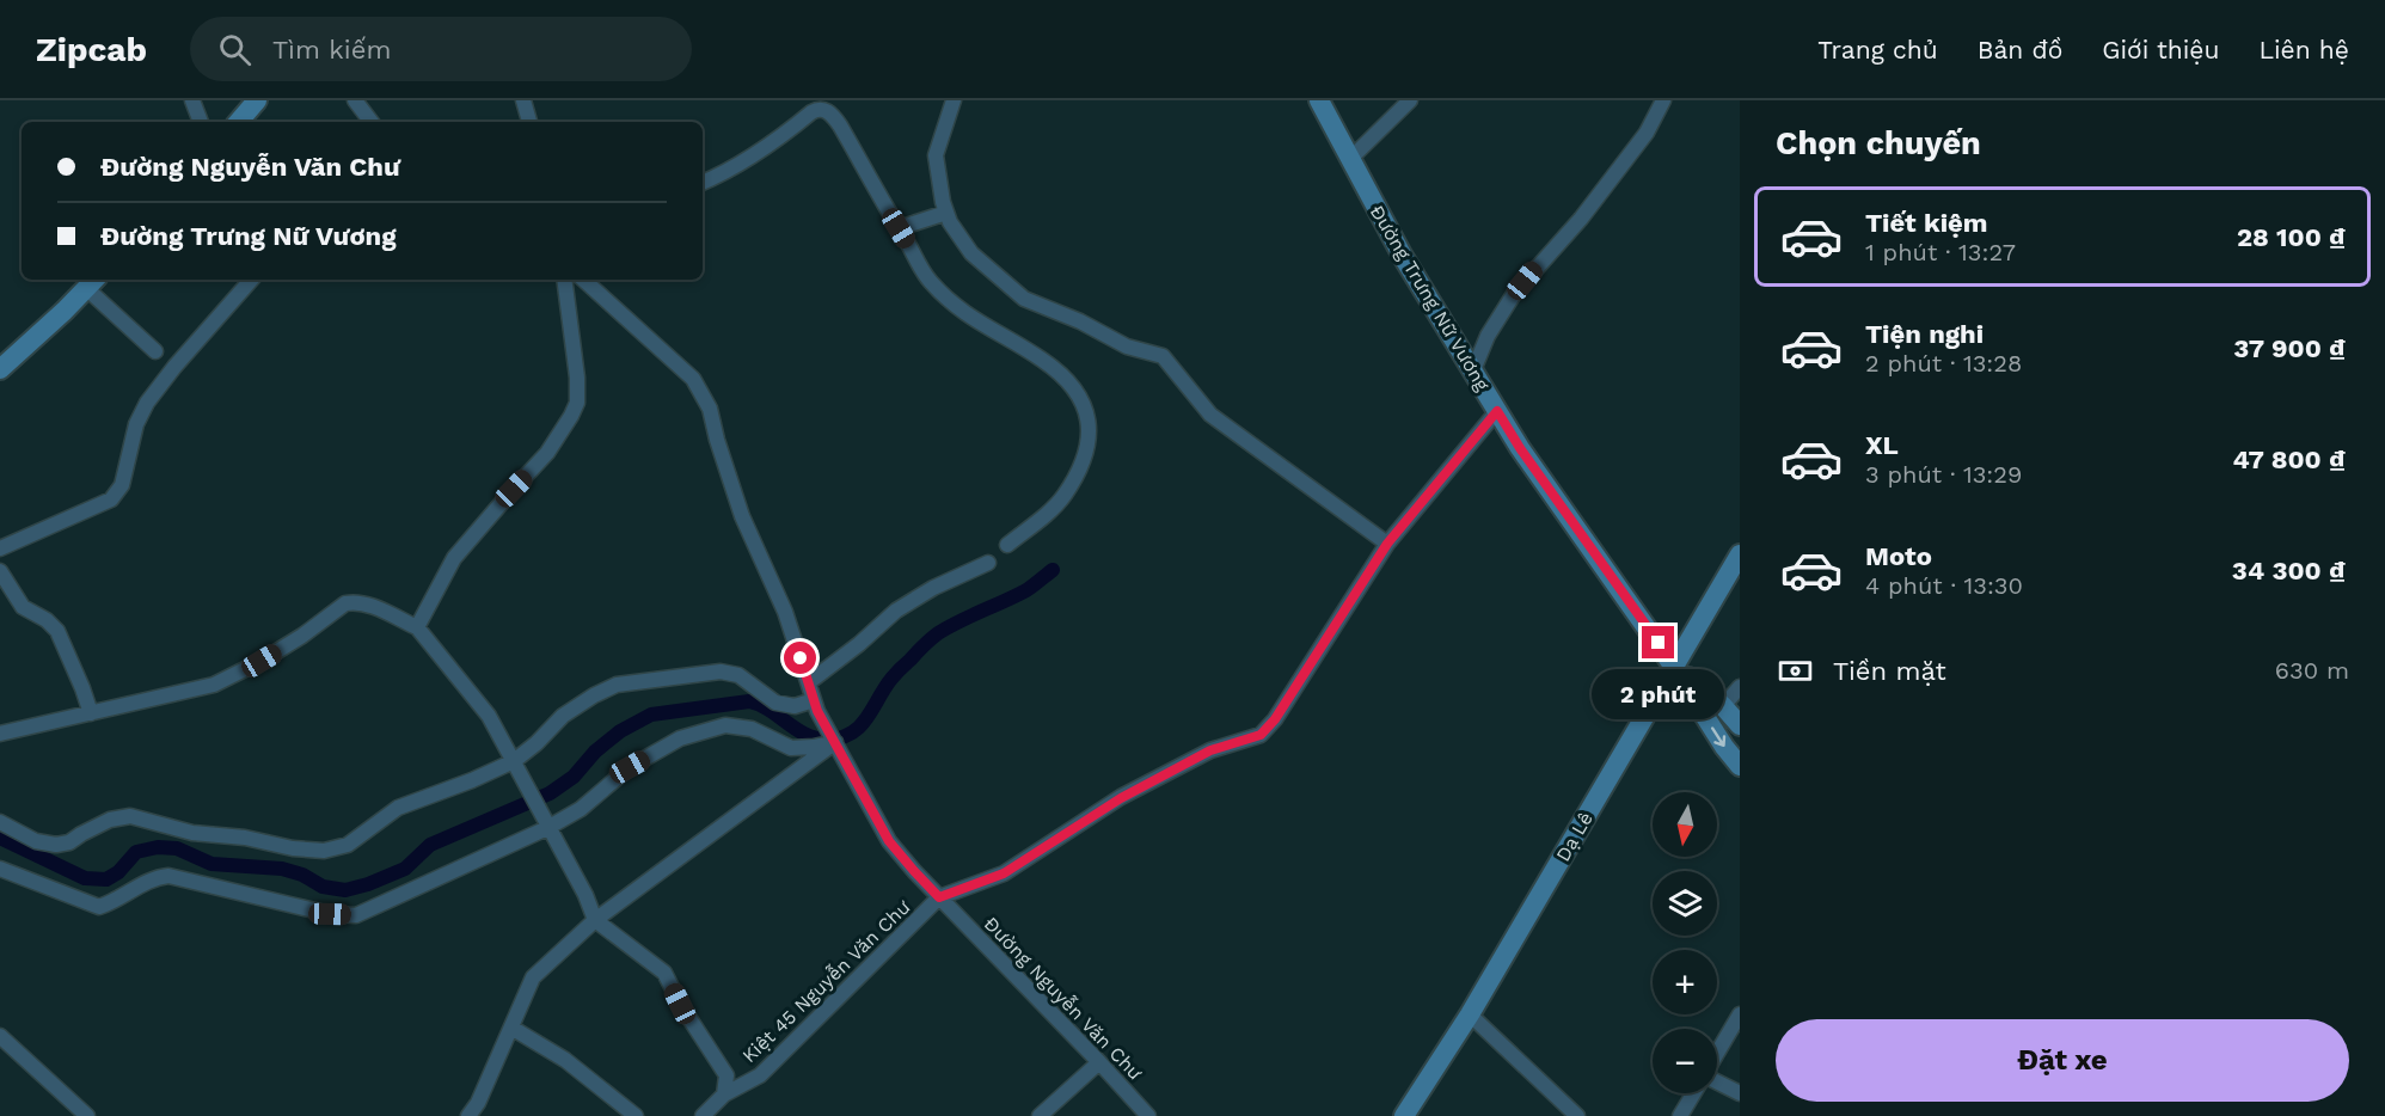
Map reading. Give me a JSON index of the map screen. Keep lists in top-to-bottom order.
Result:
{
  "streets": {
    "street": [
      "Đường Trưng Nữ Vương",
      "Dạ Lê",
      "Kiệt 45 Nguyễn Văn Chư",
      "Đường Nguyễn Văn Chư"
    ]
  },
  "crossings": [
    ["Đường Trưng Nữ Vương", "Dạ Lê"],
    ["Kiệt 45 Nguyễn Văn Chư", "Đường Nguyễn Văn Chư"]
  ],
  "north": "bottom",
  "page": {
    "header": "Zipcab",
    "search": "Tìm kiếm",
    "nav": [
      "Trang chủ",
      "Bản đồ",
      "Giới thiệu",
      "Liên hệ"
    ],
    "heading": "Chọn chuyến",
    "banner": ["Đường Nguyễn Văn Chư", "Đường Trưng Nữ Vương"],
    "list": [
      {
        "name": "Tiết kiệm",
        "note": "1 phút · 13:27",
        "value": "28 100 ₫"
      },
      {
        "name": "Tiện nghi",
        "note": "2 phút · 13:28",
        "value": "37 900 ₫"
      },
      {
        "name": "XL",
        "note": "3 phút · 13:29",
        "value": "47 800 ₫"
      },
      {
        "name": "Moto",
        "note": "4 phút · 13:30",
        "value": "34 300 ₫"
      }
    ],
    "pay": ["Tiền mặt", "630 m"],
    "bubble": "2 phút",
    "map_buttons": ["+", "−"],
    "buttons": "Đặt xe"
  }
}
